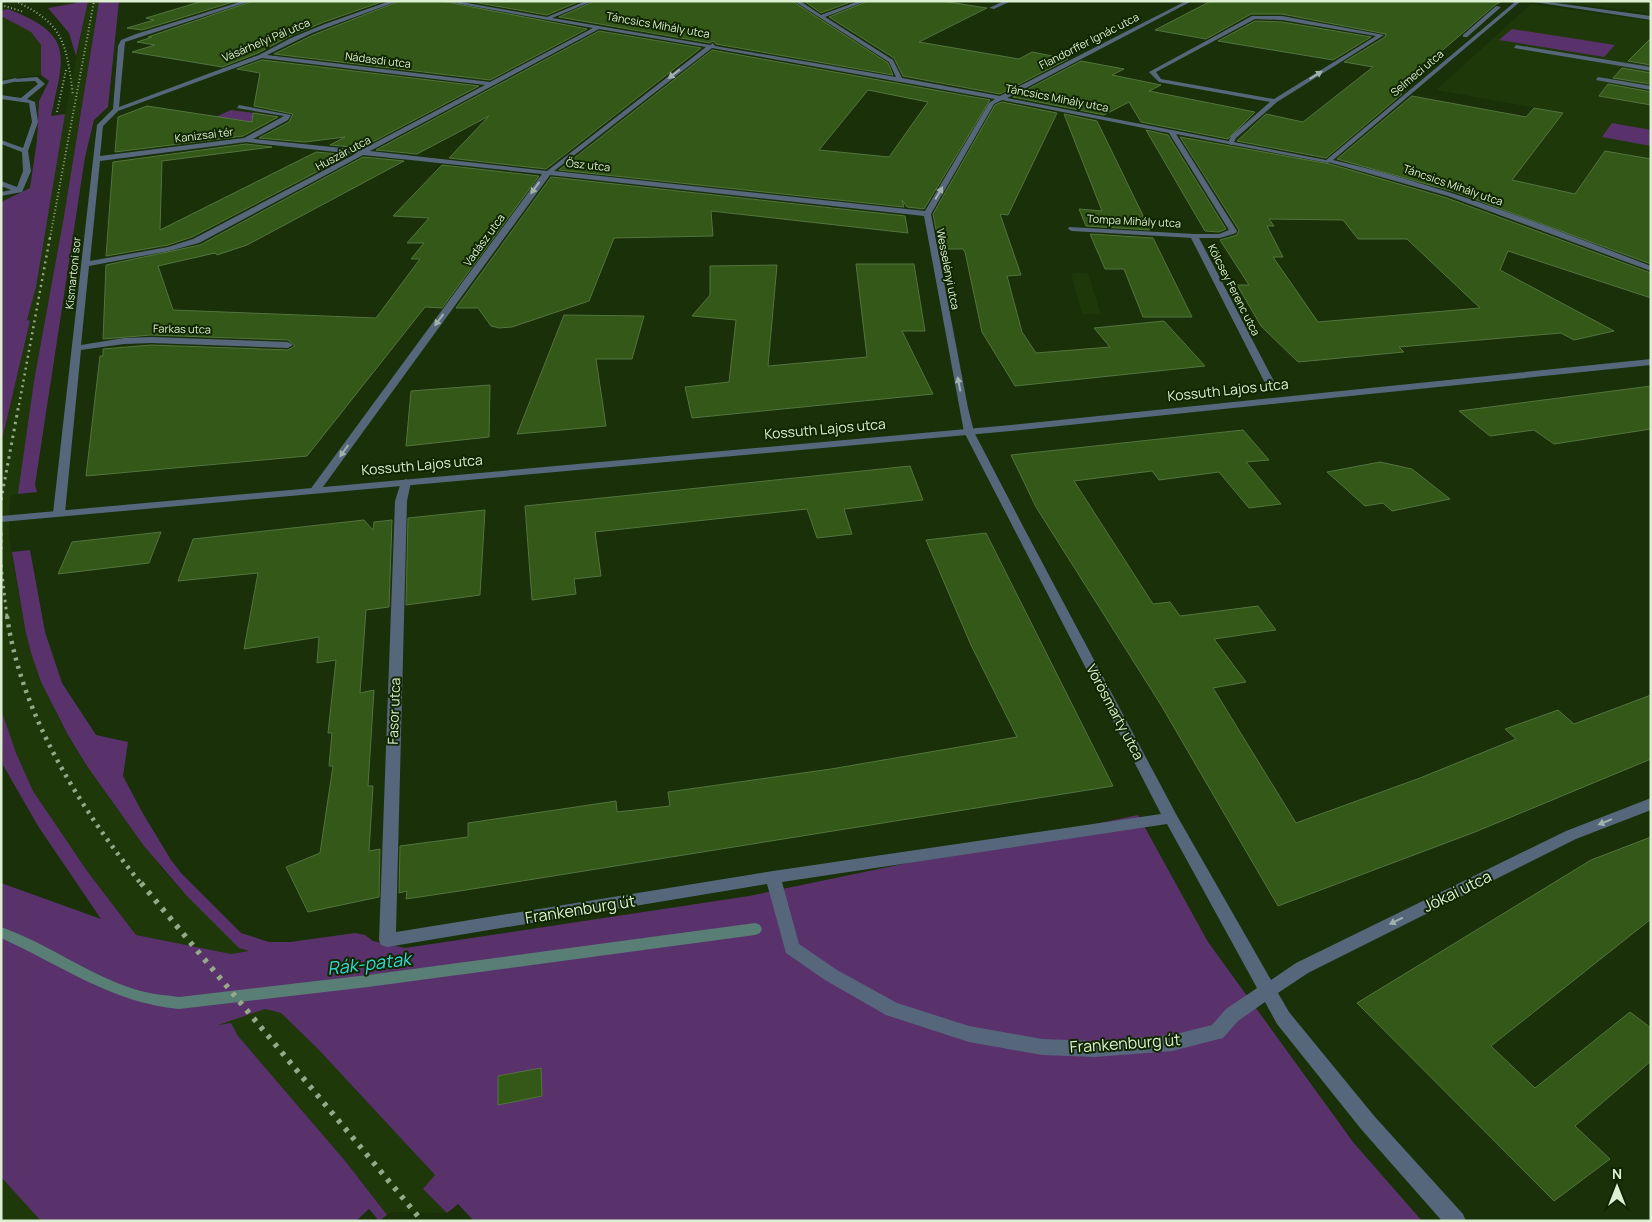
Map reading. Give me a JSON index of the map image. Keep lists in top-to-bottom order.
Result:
{
  "streets": {
    "street": [
      "Táncsics Mihály utca",
      "Vásárhelyi Pál utca",
      "Flandorffer Ignác utca",
      "Nádasdi utca",
      "Selmeci utca",
      "Kanizsai tér",
      "Huszár utca",
      "Ősz utca",
      "Tompa Mihály utca",
      "Vadász utca",
      "Wesselényi utca",
      "Kismartoni sor",
      "Kölcsey Ferenc utca",
      "Farkas utca",
      "Kossuth Lajos utca",
      "Fasor utca",
      "Vörösmarty utca",
      "Jókai utca",
      "Frankenburg út"
    ]
  },
  "crossings": [
    ["Táncsics Mihály utca", "Flandorffer Ignác utca"],
    ["Táncsics Mihály utca", "Selmeci utca"],
    ["Táncsics Mihály utca", "Huszár utca"],
    ["Táncsics Mihály utca", "Vadász utca"],
    ["Táncsics Mihály utca", "Wesselényi utca"],
    ["Táncsics Mihály utca", "Kölcsey Ferenc utca"],
    ["Vásárhelyi Pál utca", "Nádasdi utca"],
    ["Vásárhelyi Pál utca", "Kismartoni sor"],
    ["Flandorffer Ignác utca", "Wesselényi utca"],
    ["Nádasdi utca", "Huszár utca"],
    ["Kanizsai tér", "Ősz utca"],
    ["Kanizsai tér", "Kismartoni sor"],
    ["Huszár utca", "Ősz utca"],
    ["Huszár utca", "Kismartoni sor"],
    ["Ősz utca", "Vadász utca"],
    ["Ősz utca", "Wesselényi utca"],
    ["Tompa Mihály utca", "Kölcsey Ferenc utca"],
    ["Vadász utca", "Kossuth Lajos utca"],
    ["Wesselényi utca", "Kossuth Lajos utca"],
    ["Wesselényi utca", "Vörösmarty utca"],
    ["Kismartoni sor", "Farkas utca"],
    ["Kismartoni sor", "Kossuth Lajos utca"],
    ["Kossuth Lajos utca", "Fasor utca"],
    ["Kossuth Lajos utca", "Vörösmarty utca"],
    ["Fasor utca", "Frankenburg út"],
    ["Vörösmarty utca", "Jókai utca"],
    ["Vörösmarty utca", "Frankenburg út"],
    ["Jókai utca", "Frankenburg út"]
  ],
  "one_way": ["Vadász utca", "Wesselényi utca", "Jókai utca"],
  "water": ["Rák-patak"],
  "north": "top"
}
